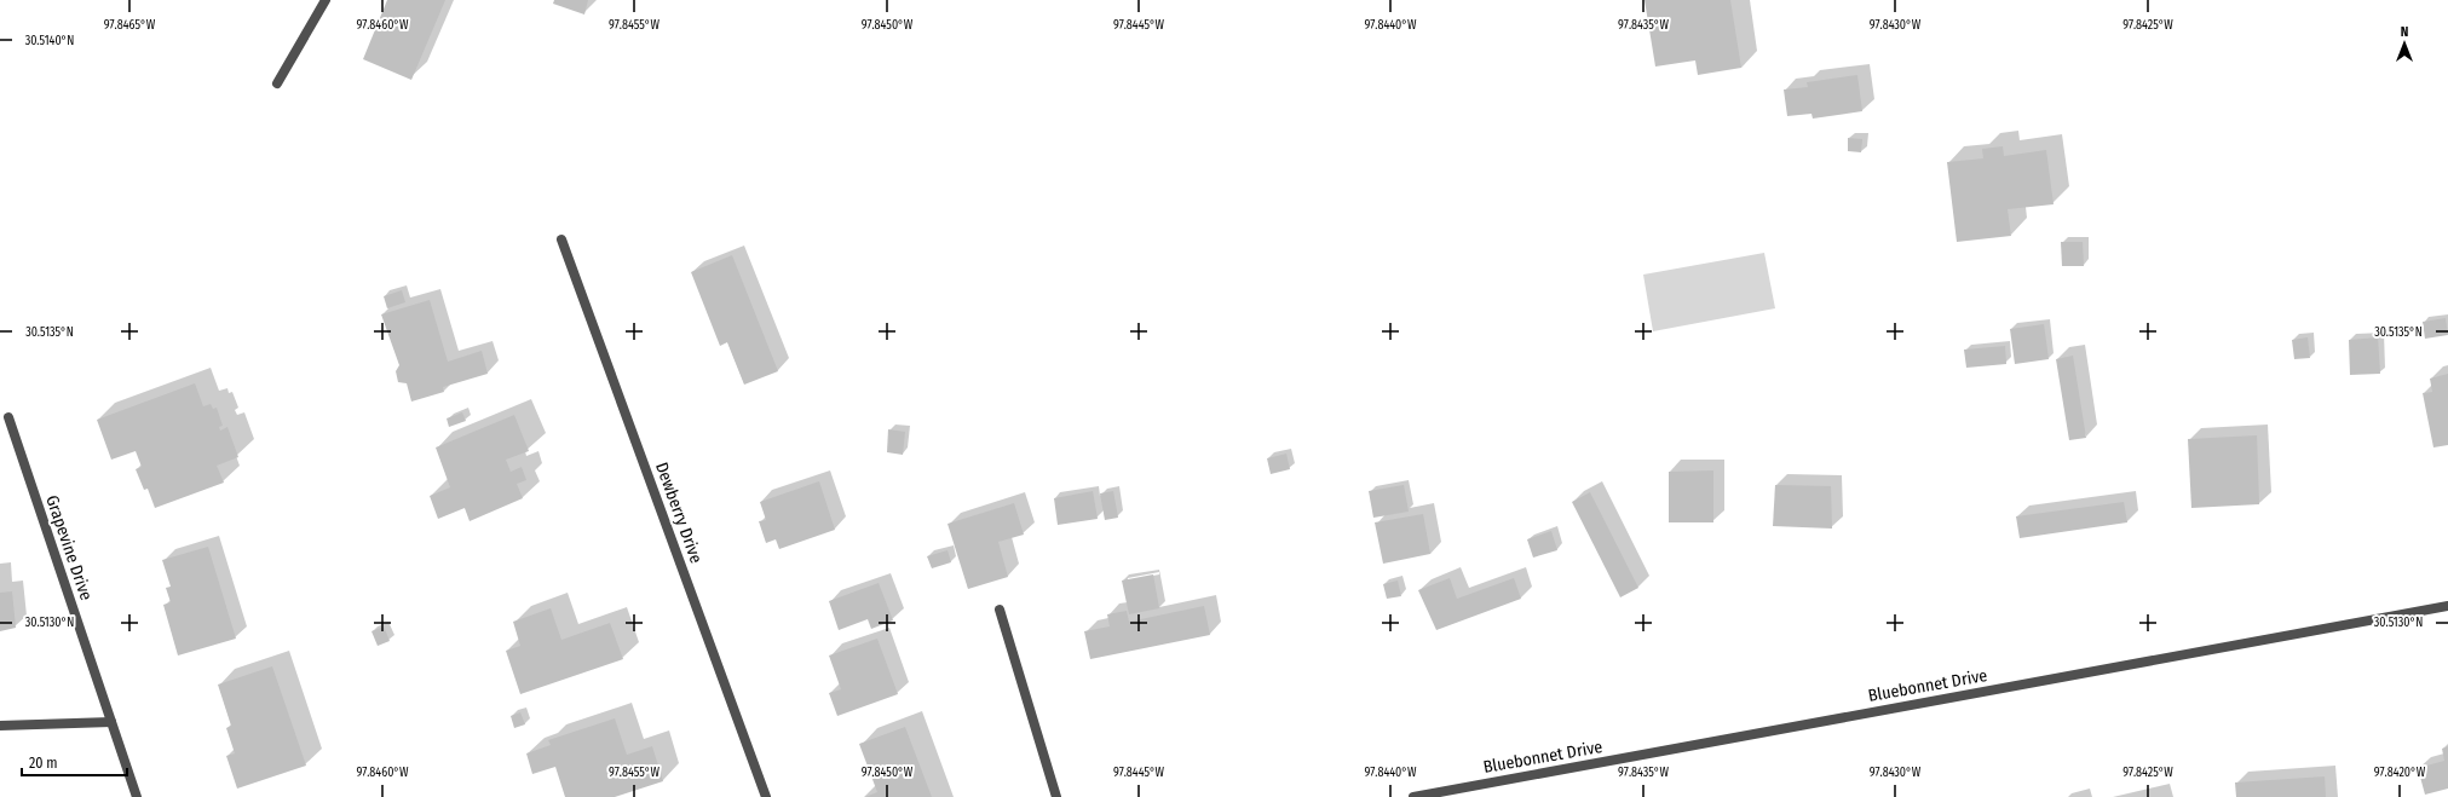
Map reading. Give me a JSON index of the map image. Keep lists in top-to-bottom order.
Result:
{
  "streets": {
    "street": ["Dewberry Drive", "Grapevine Drive", "Bluebonnet Drive"]
  },
  "scale_bar": "20 m",
  "north": "top",
  "coordinates": [
    "97.8465°W",
    "97.8460°W",
    "97.8455°W",
    "97.8450°W",
    "97.8445°W",
    "97.8440°W",
    "97.8435°W",
    "97.8430°W",
    "97.8425°W",
    "30.5140°N",
    "30.5135°N",
    "30.5130°N",
    "97.8420°W"
  ]
}
